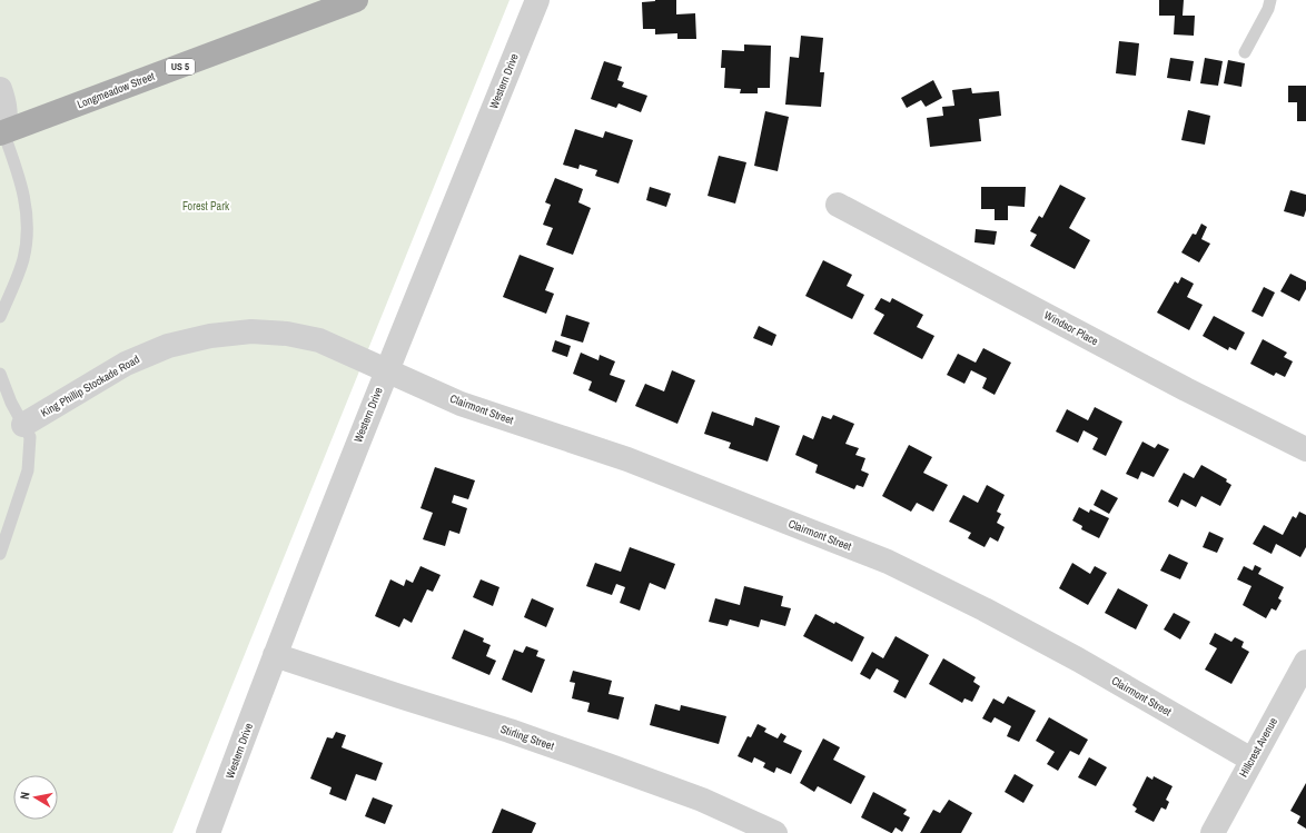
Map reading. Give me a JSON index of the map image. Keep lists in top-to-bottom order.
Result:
{
  "streets": {
    "main road": ["US 5", "Longmeadow Street"],
    "street": [
      "Western Drive",
      "Windsor Place",
      "King Phillip Stockade Road",
      "Clairmont Street",
      "Stirling Street",
      "Hillcrest Avenue"
    ]
  },
  "crossings": [
    ["Western Drive", "Clairmont Street"],
    ["Western Drive", "Stirling Street"],
    ["King Phillip Stockade Road", "Clairmont Street"],
    ["Clairmont Street", "Hillcrest Avenue"]
  ],
  "parks": ["Forest Park"],
  "north": "left"
}
